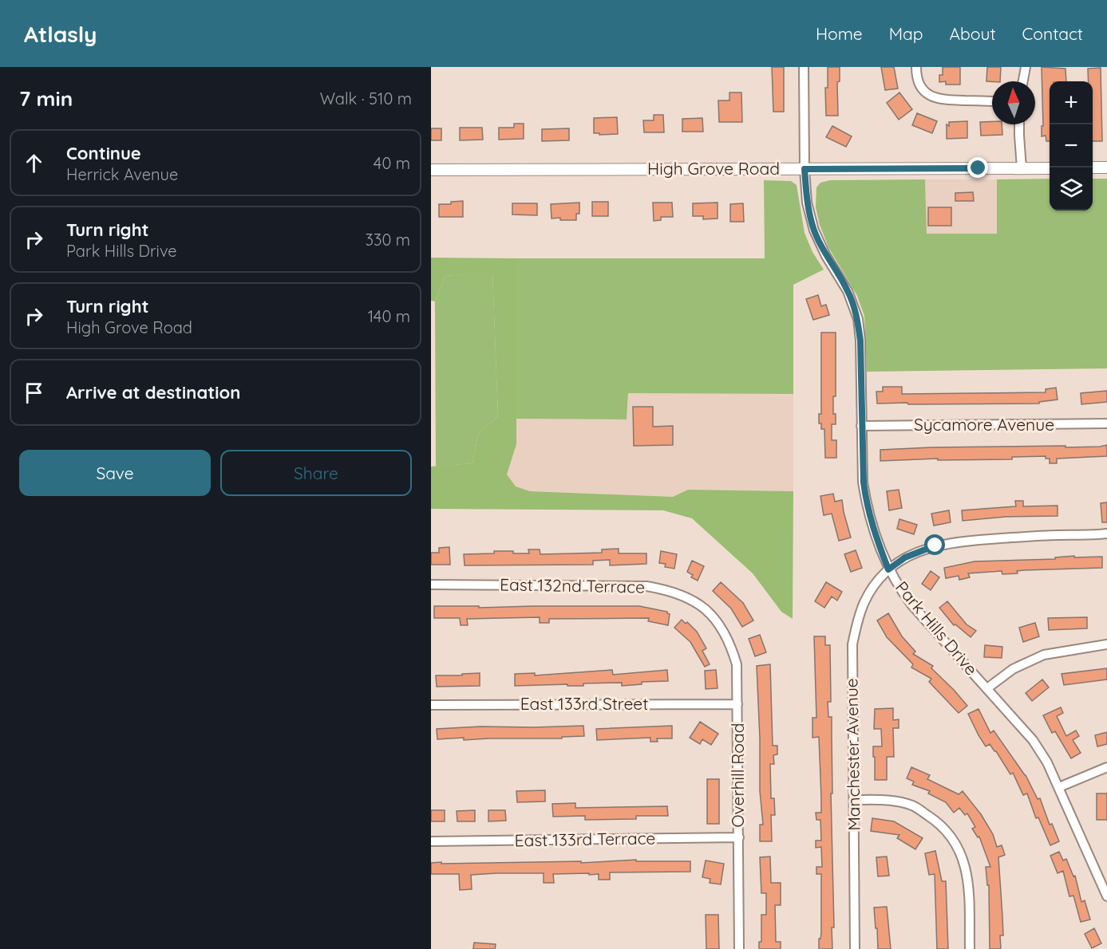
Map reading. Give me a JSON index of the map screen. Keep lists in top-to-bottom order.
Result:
{
  "streets": {
    "main road": ["High Grove Road"],
    "street": [
      "Sycamore Avenue",
      "East 132nd Terrace",
      "Park Hills Drive",
      "East 133rd Street",
      "Manchester Avenue",
      "Overhill Road",
      "East 133rd Terrace"
    ]
  },
  "crossings": [
    ["High Grove Road", "Park Hills Drive"],
    ["Sycamore Avenue", "Park Hills Drive"],
    ["East 132nd Terrace", "Overhill Road"],
    ["Park Hills Drive", "Manchester Avenue"],
    ["East 133rd Street", "Overhill Road"],
    ["Overhill Road", "East 133rd Terrace"]
  ],
  "north": "top",
  "page": {
    "header": "Atlasly",
    "nav": [
      "Home",
      "Map",
      "About",
      "Contact"
    ],
    "heading": ["7 min", "Walk · 510 m"],
    "map_buttons": ["+", "−"],
    "list": [
      ["Continue", "Herrick Avenue", "40 m"],
      ["Turn right", "Park Hills Drive", "330 m"],
      ["Turn right", "High Grove Road", "140 m"],
      "Arrive at destination"
    ],
    "buttons": ["Save", "Share"]
  }
}
